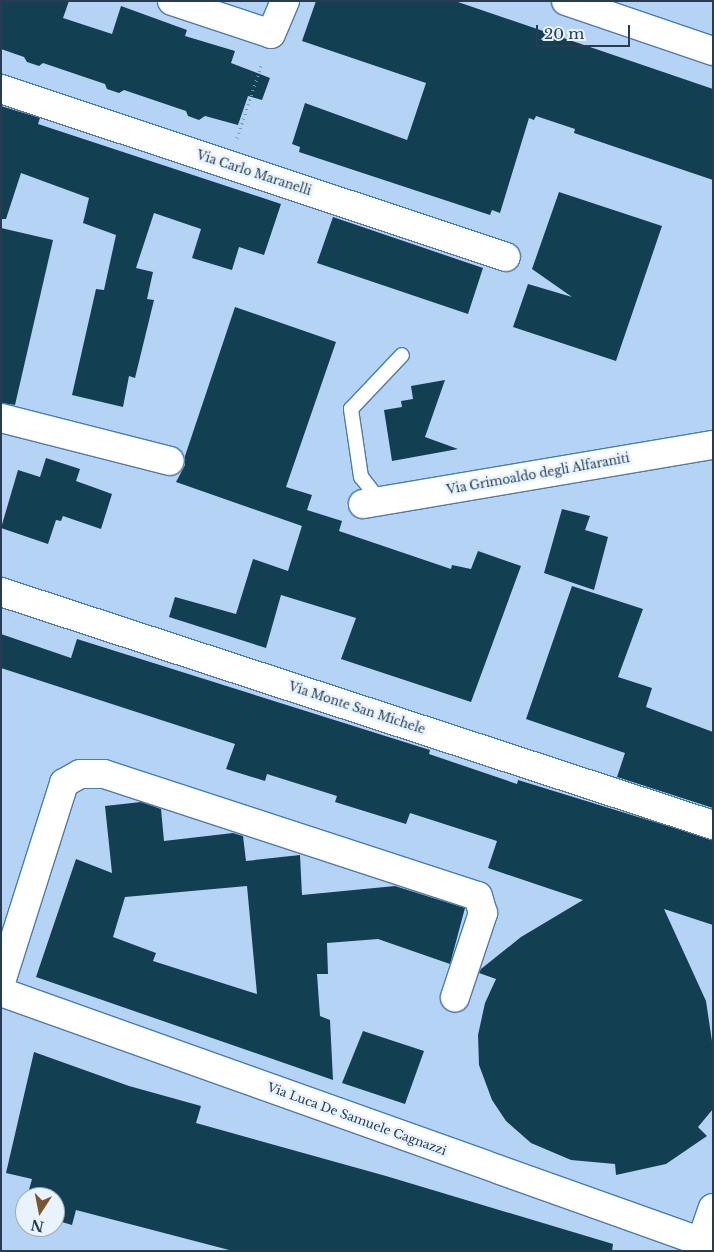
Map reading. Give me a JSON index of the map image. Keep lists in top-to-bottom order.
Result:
{
  "streets": {
    "street": [
      "Via Carlo Maranelli",
      "Via Grimoaldo degli Alfaraniti",
      "Via Monte San Michele",
      "Via Luca De Samuele Cagnazzi"
    ]
  },
  "scale_bar": "20 m",
  "north": "bottom"
}
